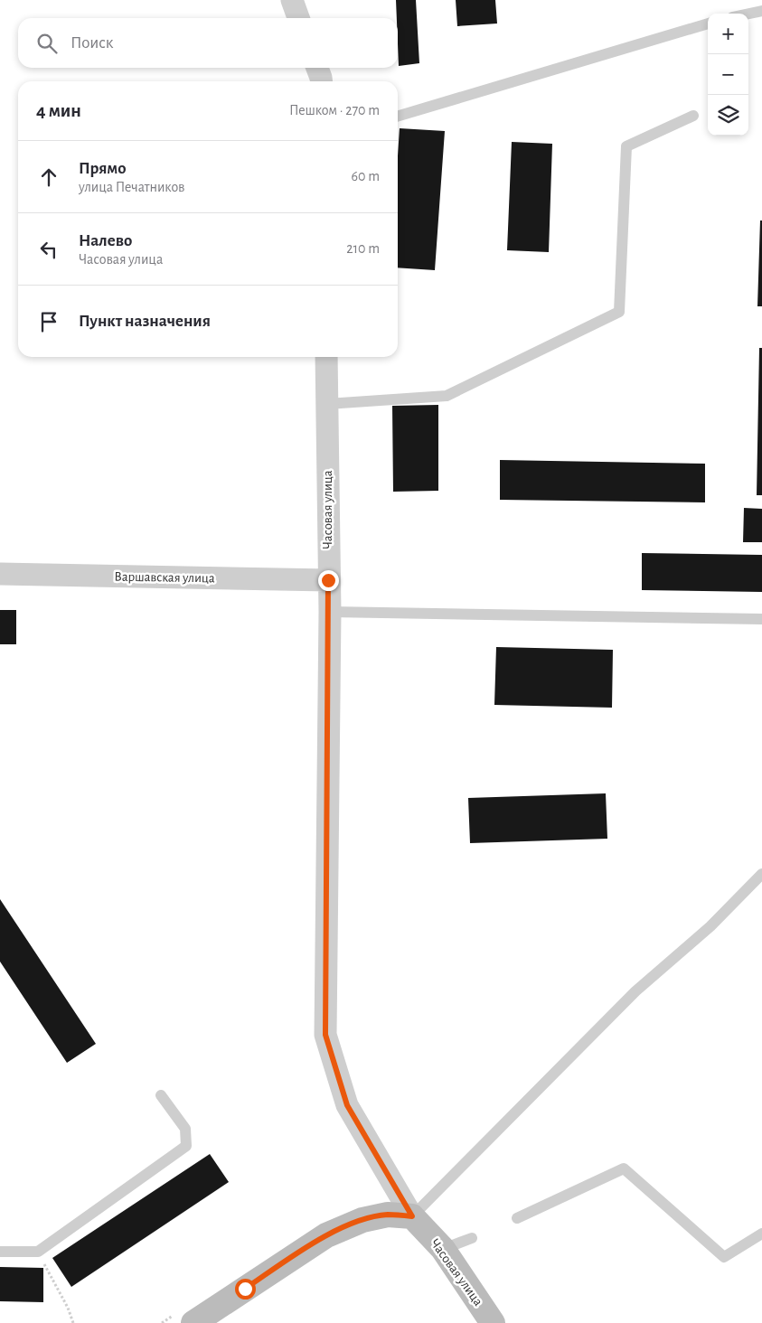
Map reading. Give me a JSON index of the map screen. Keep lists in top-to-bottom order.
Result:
{
  "streets": {
    "main road": ["Часовая улица"],
    "street": ["Варшавская улица"]
  },
  "crossings": [
    ["Часовая улица", "Варшавская улица"]
  ],
  "page": {
    "map_buttons": ["+", "−"],
    "search": "Поиск",
    "heading": ["4 мин", "Пешком · 270 m"],
    "list": [
      ["Прямо", "улица Печатников", "60 m"],
      ["Налево", "Часовая улица", "210 m"],
      "Пункт назначения"
    ]
  }
}
